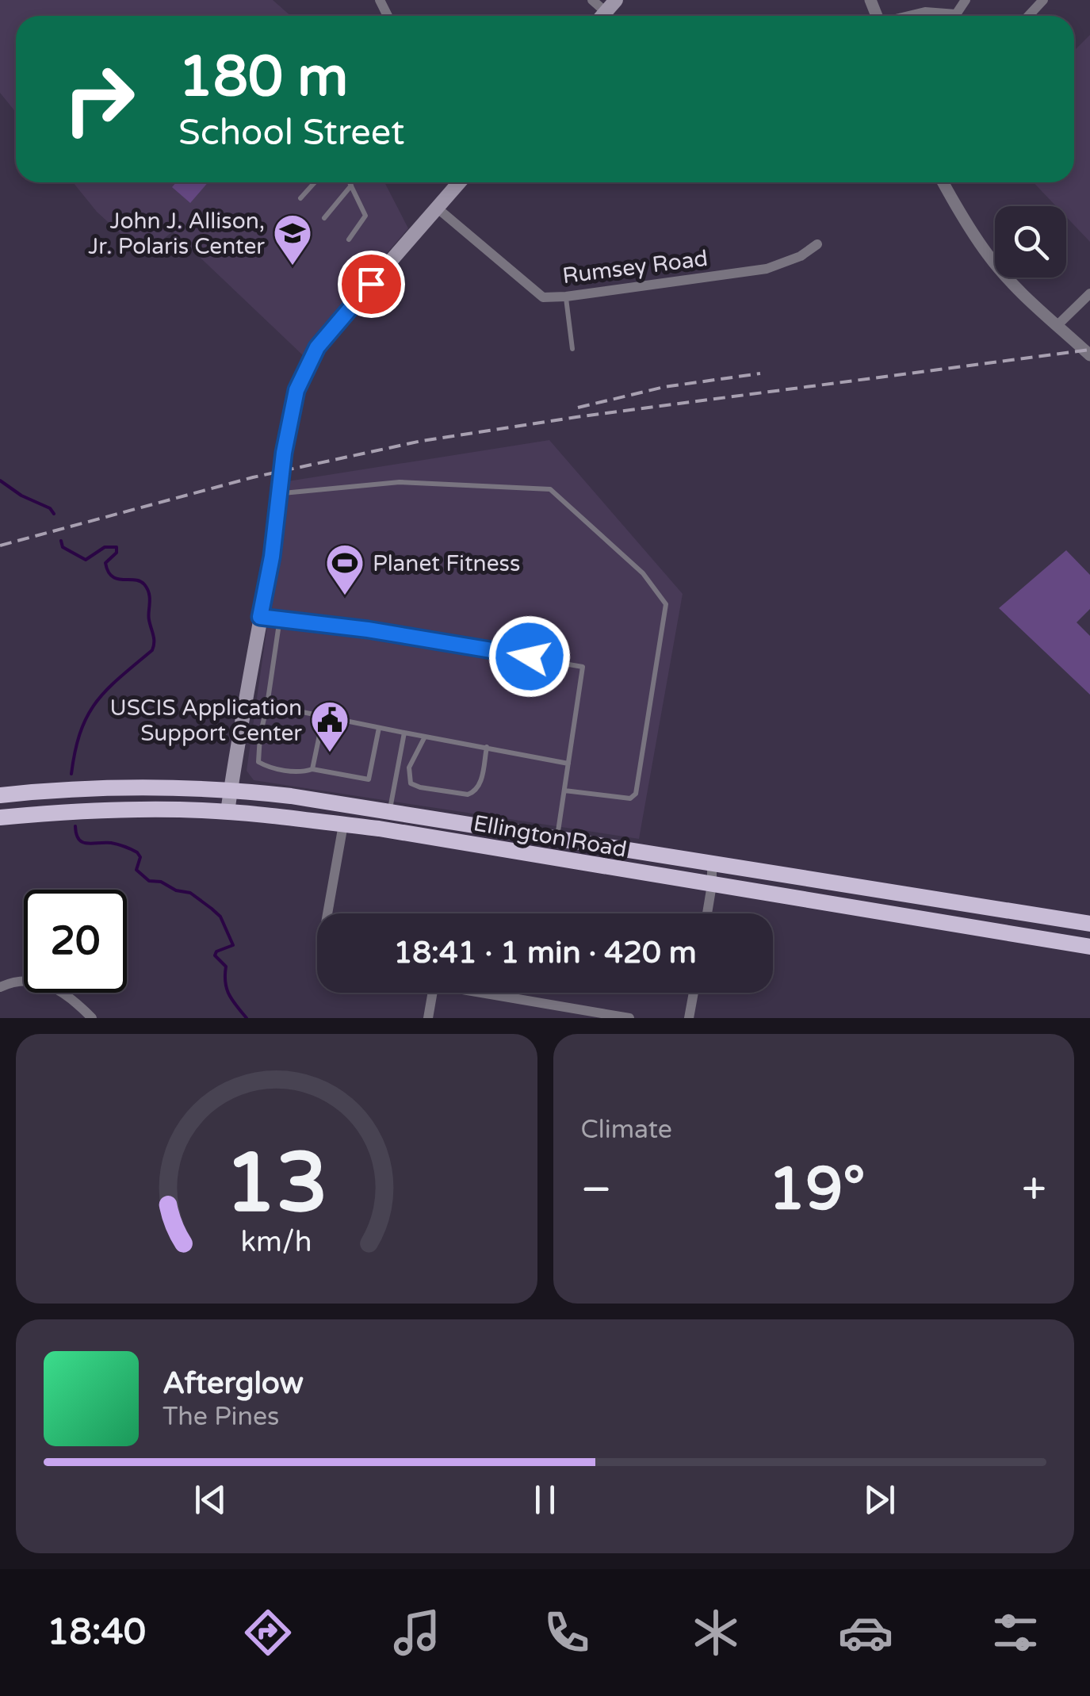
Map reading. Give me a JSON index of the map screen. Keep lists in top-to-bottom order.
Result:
{
  "streets": {
    "highway": ["Ellington Road"],
    "street": ["Rumsey Road"]
  },
  "places": {
    "school or university": ["John J. Allison, Jr. Polaris Center"],
    "sports": ["Planet Fitness"],
    "public building": ["USCIS Application Support Center"]
  },
  "page": {
    "turn": ["180 m", "School Street"],
    "limit": "20",
    "trip": "18:41 · 1 min · 420 m",
    "tile": "Climate",
    "heat": ["−", "19°", "+"],
    "song": ["Afterglow", "The Pines"],
    "tabs": "18:40",
    "gauge": ["13", "km/h"]
  }
}
